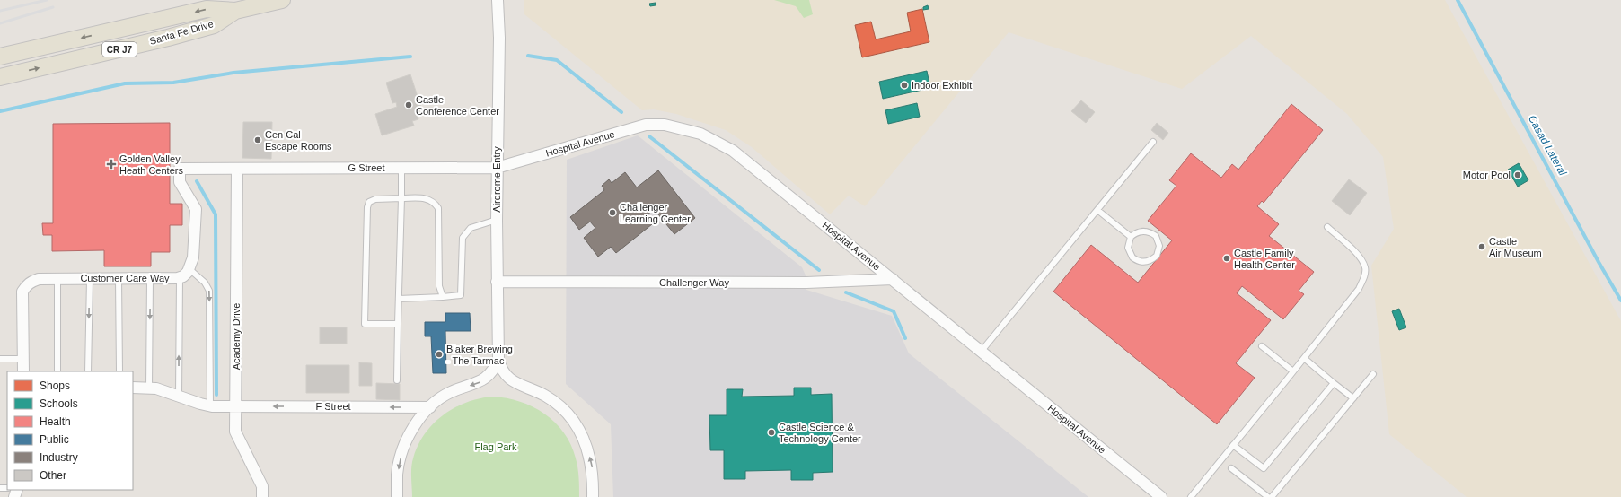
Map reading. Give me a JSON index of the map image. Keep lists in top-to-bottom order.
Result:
{
  "streets": {
    "main road": ["Santa Fe Drive", "CR J7"],
    "street": [
      "Hospital Avenue",
      "G Street",
      "Airdrome Entry",
      "Customer Care Way",
      "Challenger Way",
      "Academy Drive",
      "F Street"
    ]
  },
  "crossings": [
    ["Hospital Avenue", "G Street"],
    ["Hospital Avenue", "Airdrome Entry"],
    ["Hospital Avenue", "Challenger Way"],
    ["G Street", "Airdrome Entry"],
    ["G Street", "Academy Drive"],
    ["Airdrome Entry", "Challenger Way"],
    ["Academy Drive", "F Street"]
  ],
  "one_way": ["F Street"],
  "water": ["Casad Lateral"],
  "parks": ["Flag Park"],
  "places": {
    "other": [
      "Indoor Exhibit",
      "Castle Conference Center",
      "Cen Cal Escape Rooms",
      "Motor Pool",
      "Challenger Learning Center",
      "Castle Air Museum",
      "Castle Family Health Center",
      "Blaker Brewing - The Tarmac",
      "Castle Science & Technology Center"
    ],
    "health": ["Golden Valley Heath Centers"]
  },
  "legend": [
    "Shops",
    "Schools",
    "Health",
    "Public",
    "Industry",
    "Other"
  ]
}
